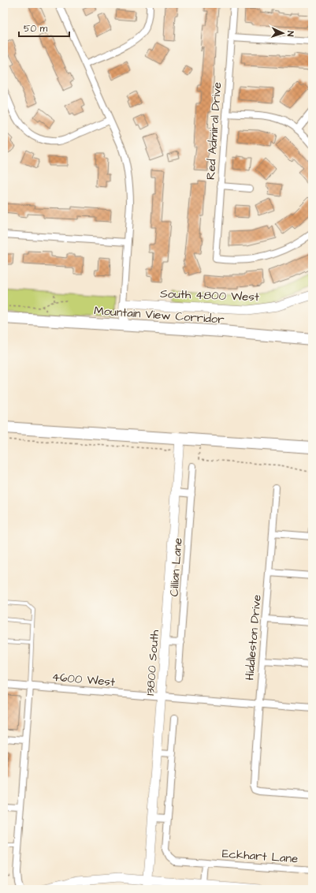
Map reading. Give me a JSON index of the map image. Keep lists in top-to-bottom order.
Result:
{
  "streets": {
    "highway": ["Mountain View Corridor"],
    "street": [
      "Red Admiral Drive",
      "South 4800 West",
      "Cillian Lane",
      "Hiddleston Drive",
      "13800 South",
      "4600 West",
      "Eckhart Lane"
    ]
  },
  "crossings": [
    ["Hiddleston Drive", "4600 West"],
    ["13800 South", "4600 West"]
  ],
  "scale_bar": "50 m",
  "north": "right"
}
